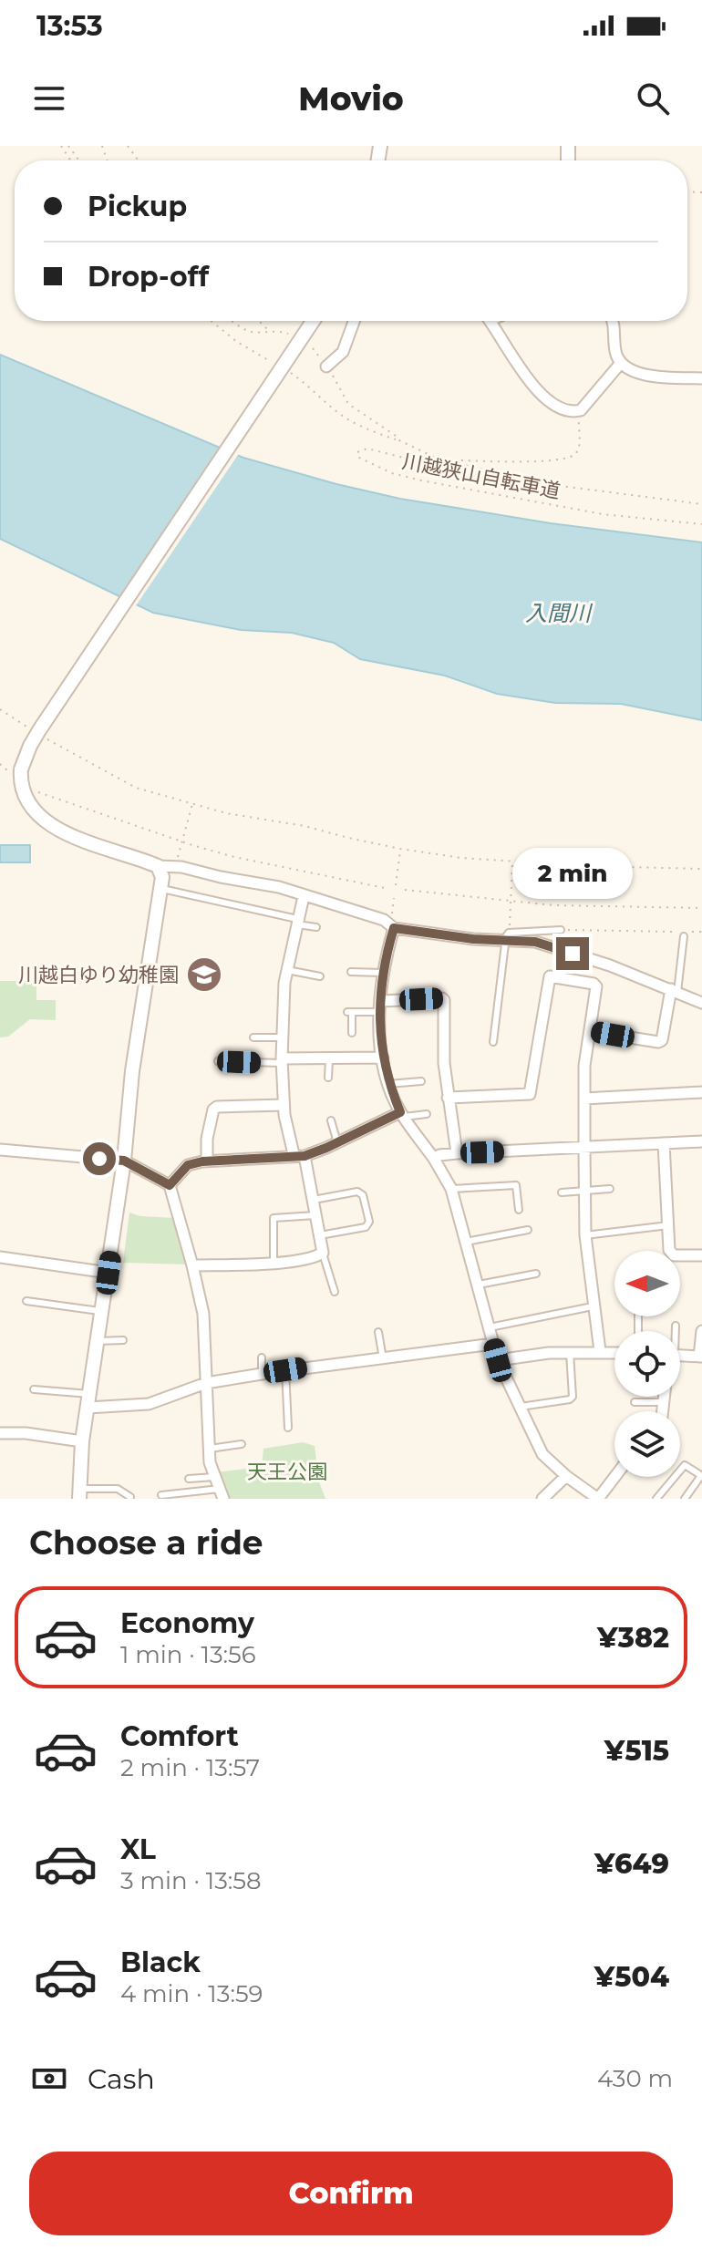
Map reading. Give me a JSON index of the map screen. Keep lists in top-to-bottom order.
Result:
{
  "streets": {
    "path": ["川越狭山自転車道"]
  },
  "water": ["入間川"],
  "parks": ["天王公園"],
  "places": {
    "school or university": ["川越白ゆり幼稚園"]
  },
  "north": "left",
  "page": {
    "status": "13:53",
    "header": "Movio",
    "banner": ["Pickup", "Drop-off"],
    "bubble": "2 min",
    "heading": "Choose a ride",
    "list": [
      {
        "name": "Economy",
        "note": "1 min · 13:56",
        "value": "¥382"
      },
      {
        "name": "Comfort",
        "note": "2 min · 13:57",
        "value": "¥515"
      },
      {
        "name": "XL",
        "note": "3 min · 13:58",
        "value": "¥649"
      },
      {
        "name": "Black",
        "note": "4 min · 13:59",
        "value": "¥504"
      }
    ],
    "pay": ["Cash", "430 m"],
    "buttons": "Confirm"
  }
}
